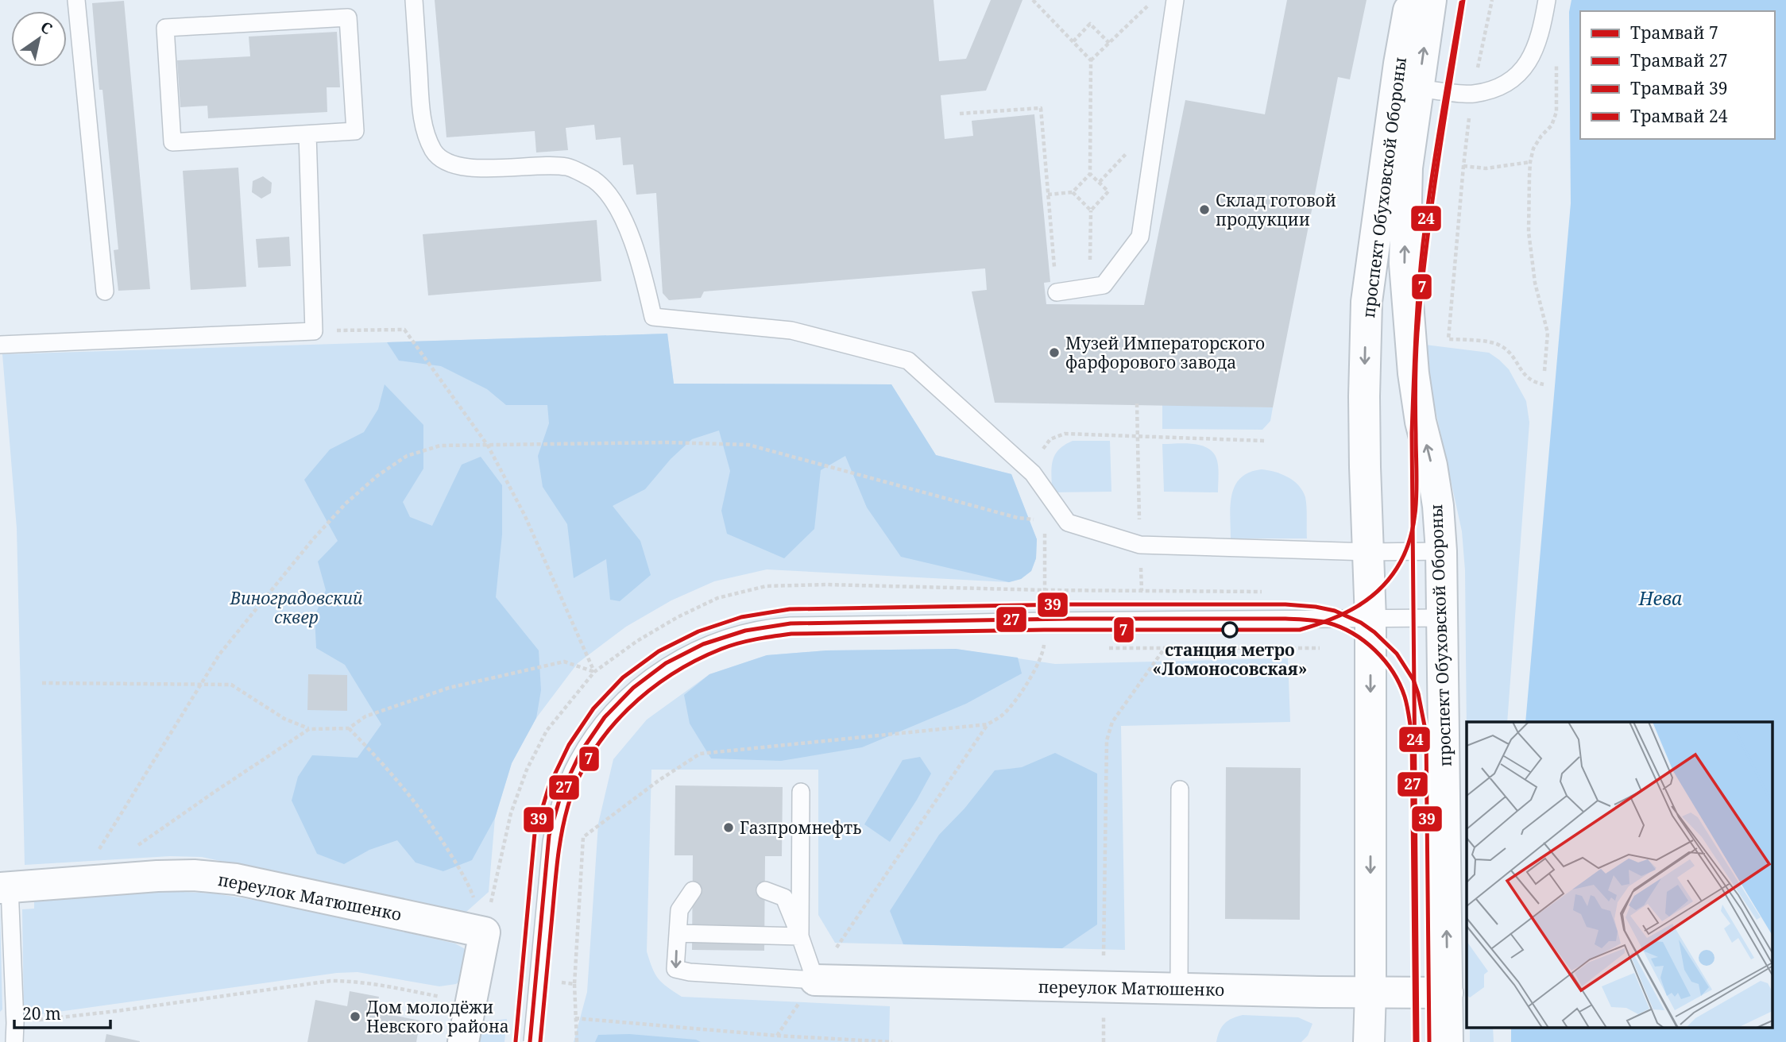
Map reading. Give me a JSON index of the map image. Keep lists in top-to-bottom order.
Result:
{
  "streets": {
    "main road": ["проспект Обуховской Обороны", "переулок Матюшенко"]
  },
  "crossings": [
    ["проспект Обуховской Обороны", "переулок Матюшенко"]
  ],
  "water": ["Нева"],
  "parks": ["Виноградовский сквер"],
  "places": [
    "Склад готовой продукции",
    "Музей Императорского фарфорового завода",
    "станция метро «Ломоносовская»",
    "Газпромнефть",
    "Дом молодёжи Невского района"
  ],
  "lines": [
    "tram line 7",
    "tram line 24",
    "tram line 39",
    "tram line 27"
  ],
  "legend": [
    "Трамвай 7",
    "Трамвай 27",
    "Трамвай 39",
    "Трамвай 24"
  ],
  "scale_bar": "20 m",
  "north": "top right"
}
